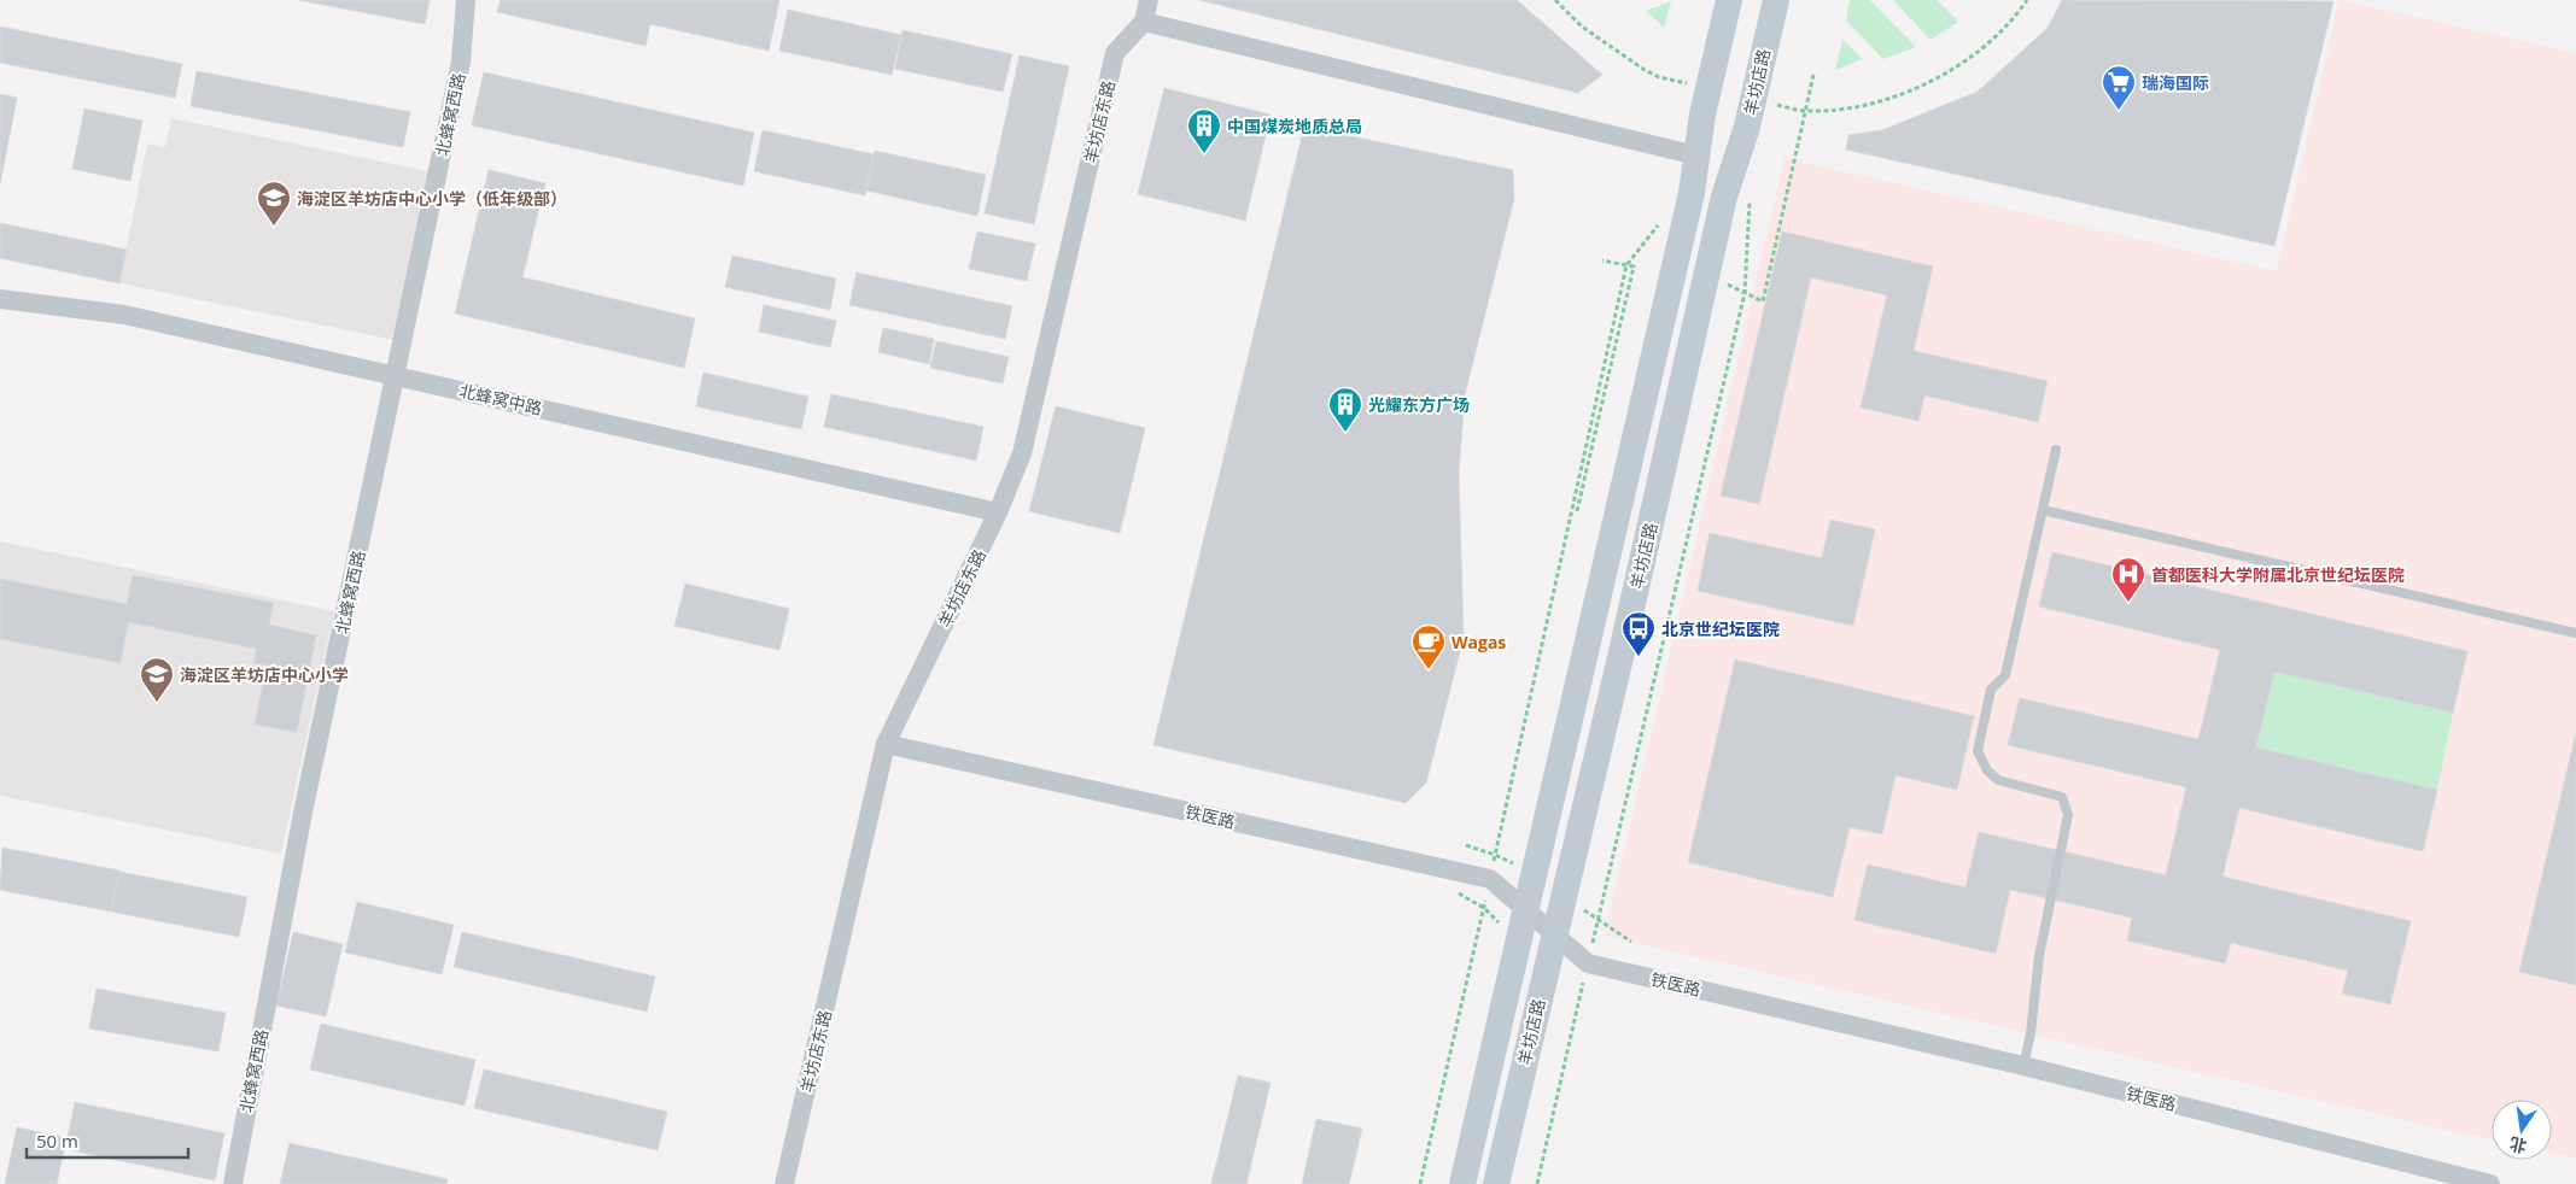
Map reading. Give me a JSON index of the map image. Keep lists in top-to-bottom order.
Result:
{
  "streets": {
    "main road": ["羊坊店路"],
    "street": [
      "北蜂窝西路",
      "羊坊店东路",
      "北蜂窝中路",
      "铁医路"
    ]
  },
  "crossings": [
    ["羊坊店路", "铁医路"],
    ["北蜂窝西路", "北蜂窝中路"],
    ["羊坊店东路", "北蜂窝中路"],
    ["羊坊店东路", "铁医路"]
  ],
  "places": {
    "supermarket": ["瑞海国际"],
    "building": ["中国煤炭地质总局", "光耀东方广场"],
    "school or university": ["海淀区羊坊店中心小学（低年级部）", "海淀区羊坊店中心小学"],
    "hospital": ["首都医科大学附属北京世纪坛医院"],
    "bus stop": ["北京世纪坛医院"],
    "cafe": ["Wagas"]
  },
  "scale_bar": "50 m",
  "north": "bottom"
}
